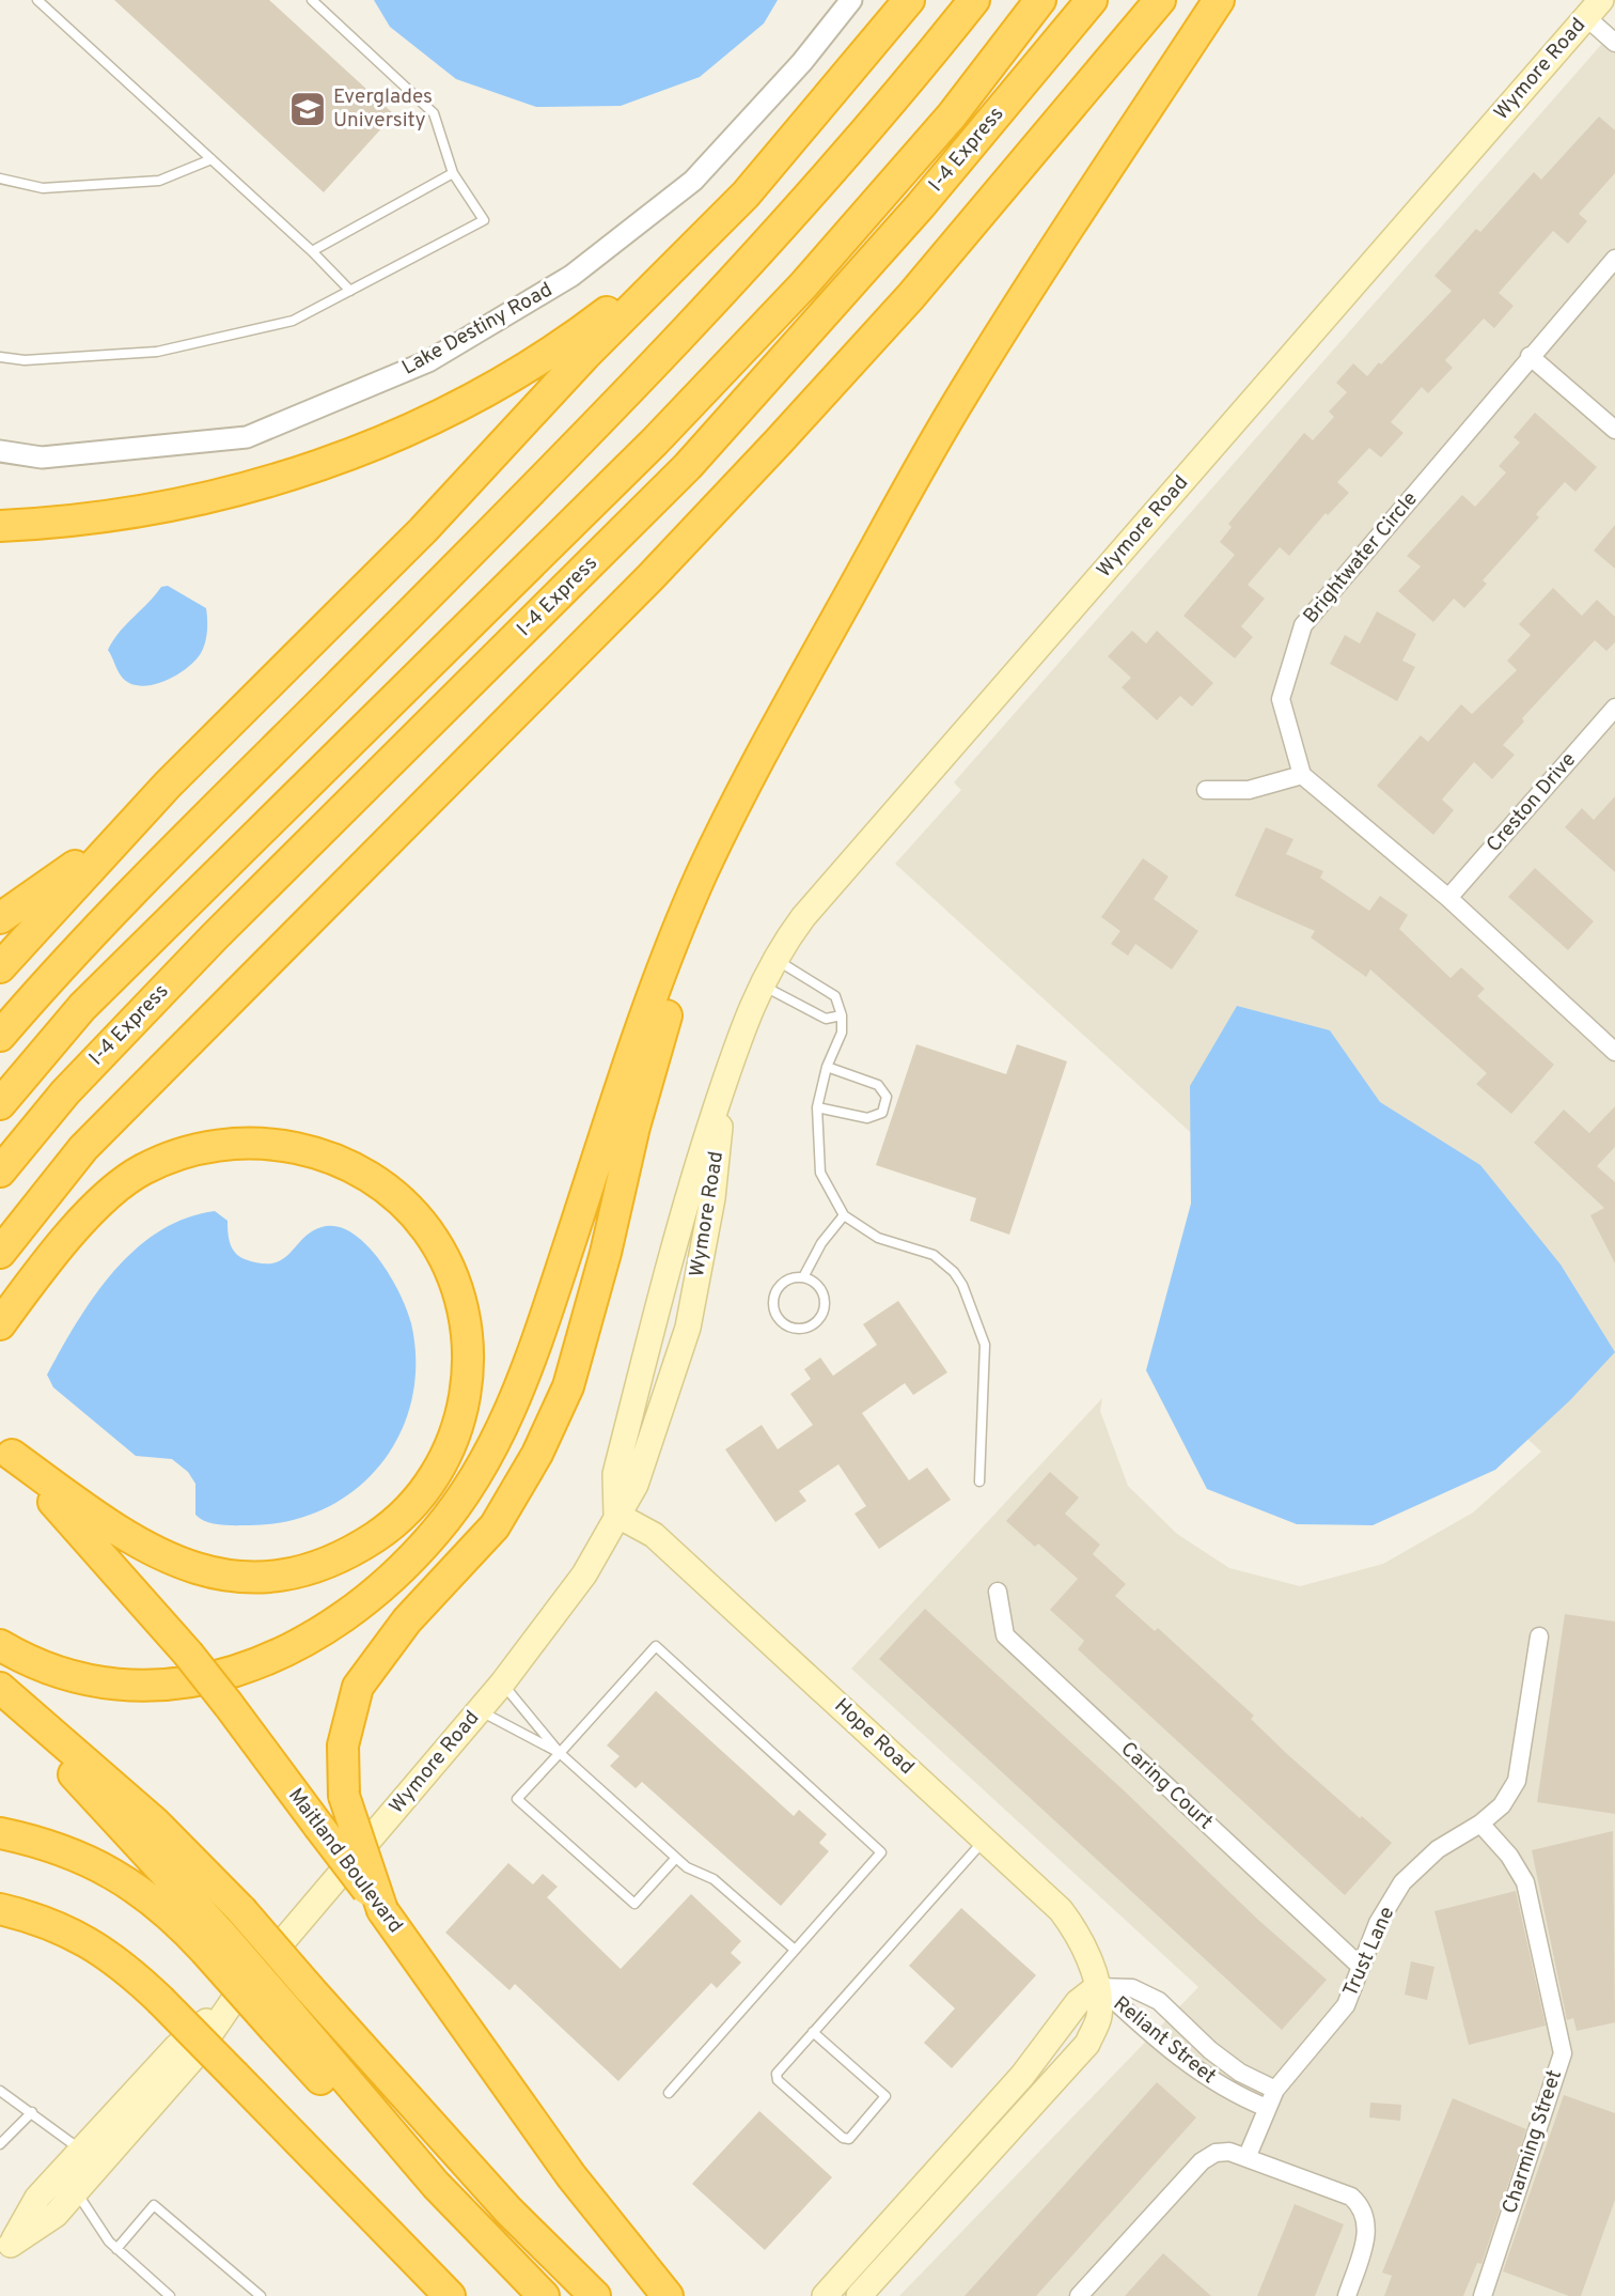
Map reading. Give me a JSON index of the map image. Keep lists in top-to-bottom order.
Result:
{
  "streets": {
    "highway": ["I-4 Express", "Maitland Boulevard"],
    "main road": ["Wymore Road", "Hope Road"],
    "street": [
      "Lake Destiny Road",
      "Brightwater Circle",
      "Creston Drive",
      "Caring Court",
      "Trust Lane",
      "Reliant Street",
      "Charming Street"
    ]
  },
  "crossings": [
    ["Wymore Road", "Hope Road"],
    ["Hope Road", "Reliant Street"],
    ["Caring Court", "Trust Lane"],
    ["Trust Lane", "Reliant Street"],
    ["Trust Lane", "Charming Street"]
  ],
  "places": {
    "school or university": ["Everglades University"]
  }
}
